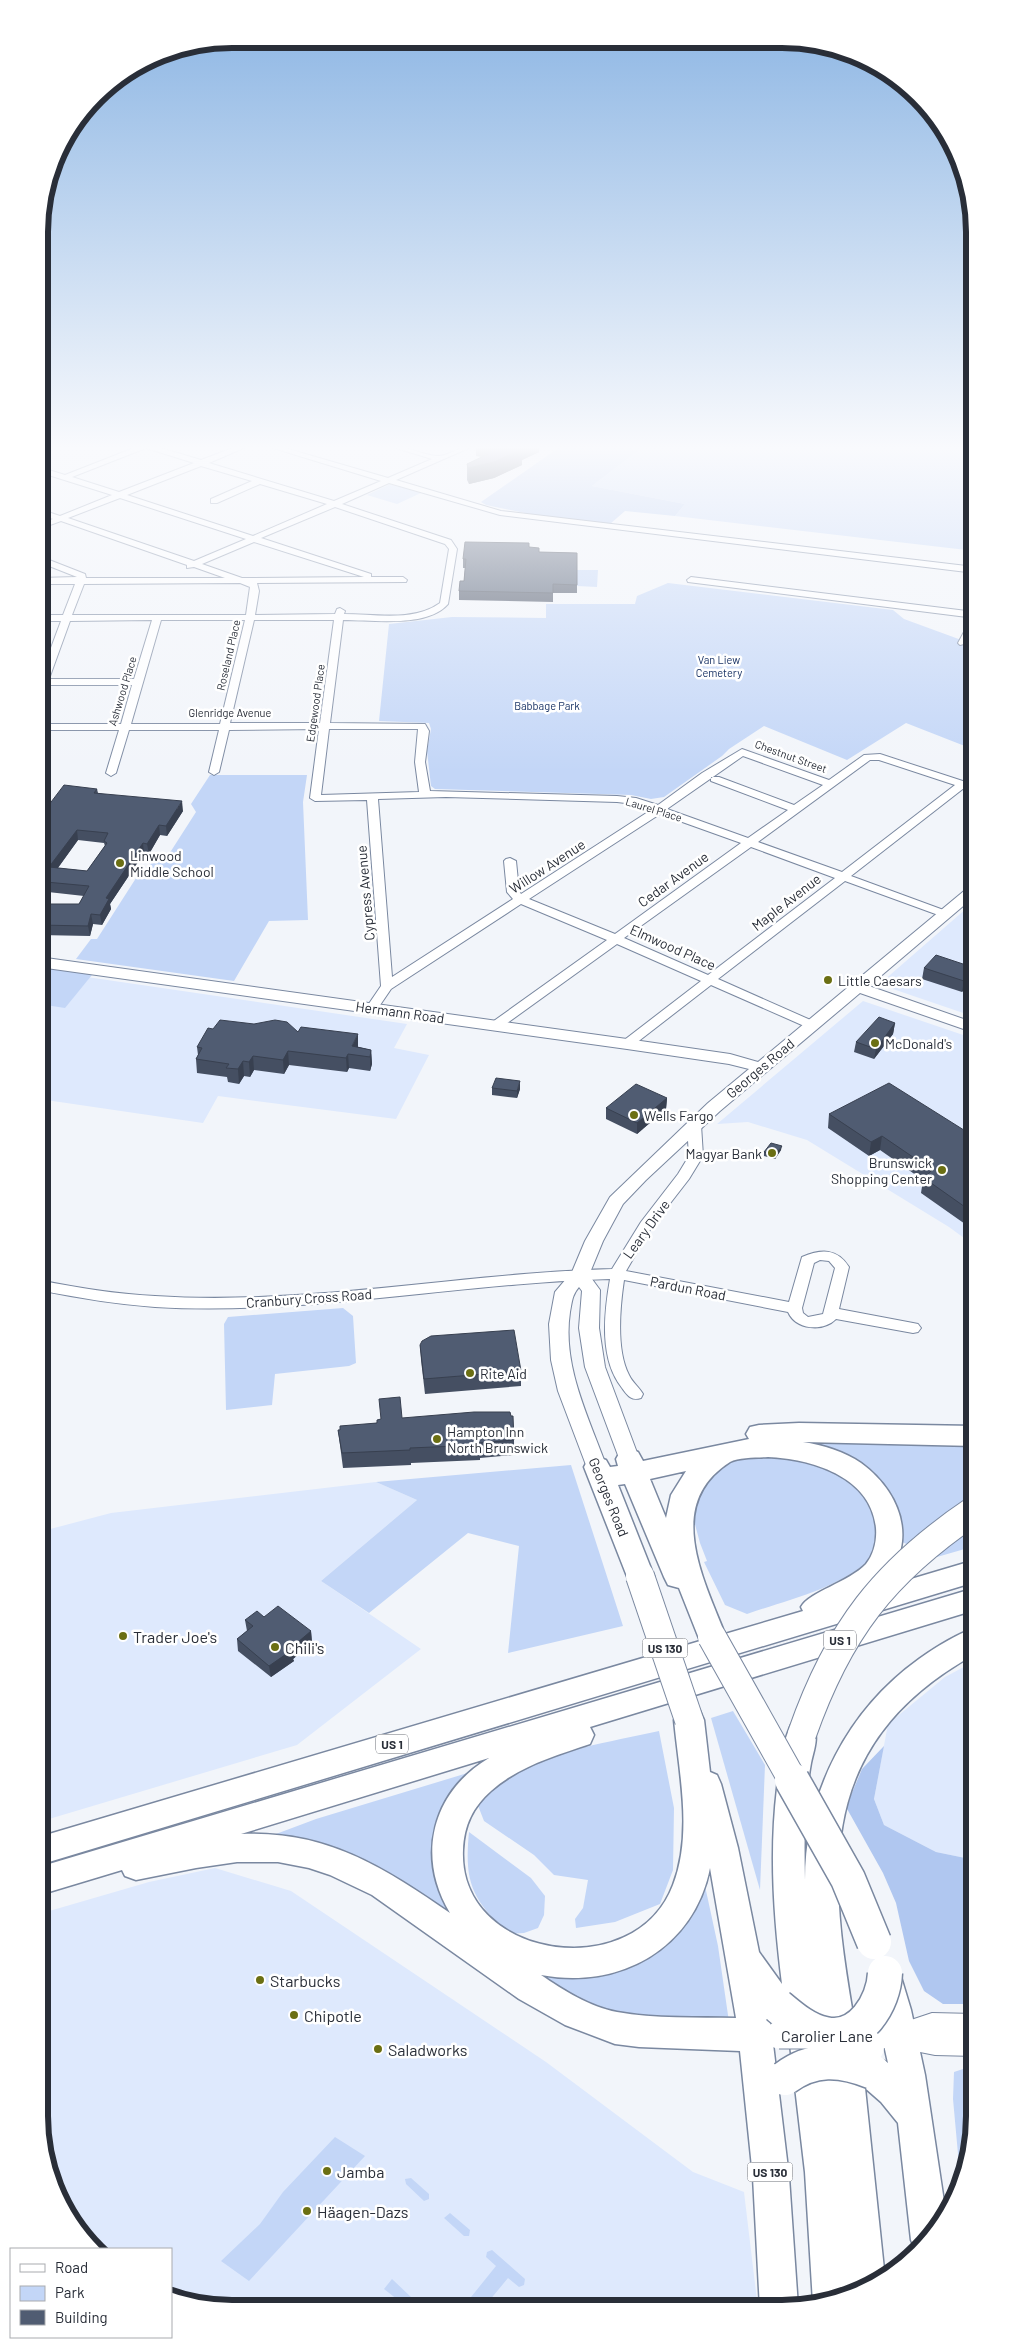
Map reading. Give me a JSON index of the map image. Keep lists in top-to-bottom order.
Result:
{
  "streets": {
    "highway": ["Georges Road", "US 1", "US 130"],
    "street": [
      "Roseland Place",
      "Ashwood Place",
      "Edgewood Place",
      "Glenridge Avenue",
      "Chestnut Street",
      "Laurel Place",
      "Willow Avenue",
      "Cedar Avenue",
      "Cypress Avenue",
      "Maple Avenue",
      "Elmwood Place",
      "Hermann Road",
      "Leary Drive",
      "Pardun Road",
      "Cranbury Cross Road"
    ]
  },
  "crossings": [
    ["Roseland Place", "Glenridge Avenue"],
    ["Ashwood Place", "Glenridge Avenue"],
    ["Edgewood Place", "Glenridge Avenue"],
    ["Edgewood Place", "Laurel Place"],
    ["Glenridge Avenue", "Laurel Place"],
    ["Chestnut Street", "Willow Avenue"],
    ["Chestnut Street", "Cedar Avenue"],
    ["Laurel Place", "Willow Avenue"],
    ["Laurel Place", "Cedar Avenue"],
    ["Laurel Place", "Cypress Avenue"],
    ["Laurel Place", "Maple Avenue"],
    ["Laurel Place", "Georges Road"],
    ["Willow Avenue", "Cypress Avenue"],
    ["Willow Avenue", "Elmwood Place"],
    ["Willow Avenue", "Hermann Road"],
    ["Cedar Avenue", "Maple Avenue"],
    ["Cedar Avenue", "Elmwood Place"],
    ["Cedar Avenue", "Hermann Road"],
    ["Maple Avenue", "Elmwood Place"],
    ["Maple Avenue", "Hermann Road"],
    ["Elmwood Place", "Georges Road"],
    ["Hermann Road", "Georges Road"],
    ["Georges Road", "Leary Drive"],
    ["Georges Road", "Pardun Road"],
    ["Georges Road", "Cranbury Cross Road"],
    ["Georges Road", "US 130"],
    ["Leary Drive", "Pardun Road"],
    ["Pardun Road", "Cranbury Cross Road"]
  ],
  "parks": ["Van Liew Cemetery", "Babbage Park"],
  "places": [
    "Linwood Middle School",
    "Little Caesars",
    "McDonald's",
    "Wells Fargo",
    "Magyar Bank",
    "Brunswick Shopping Center",
    "Rite Aid",
    "Hampton Inn North Brunswick",
    "Trader Joe's",
    "Chili's",
    "Starbucks",
    "Chipotle",
    "Saladworks",
    "Jamba",
    "Häagen-Dazs"
  ],
  "legend": ["Road", "Park", "Building"]
}
